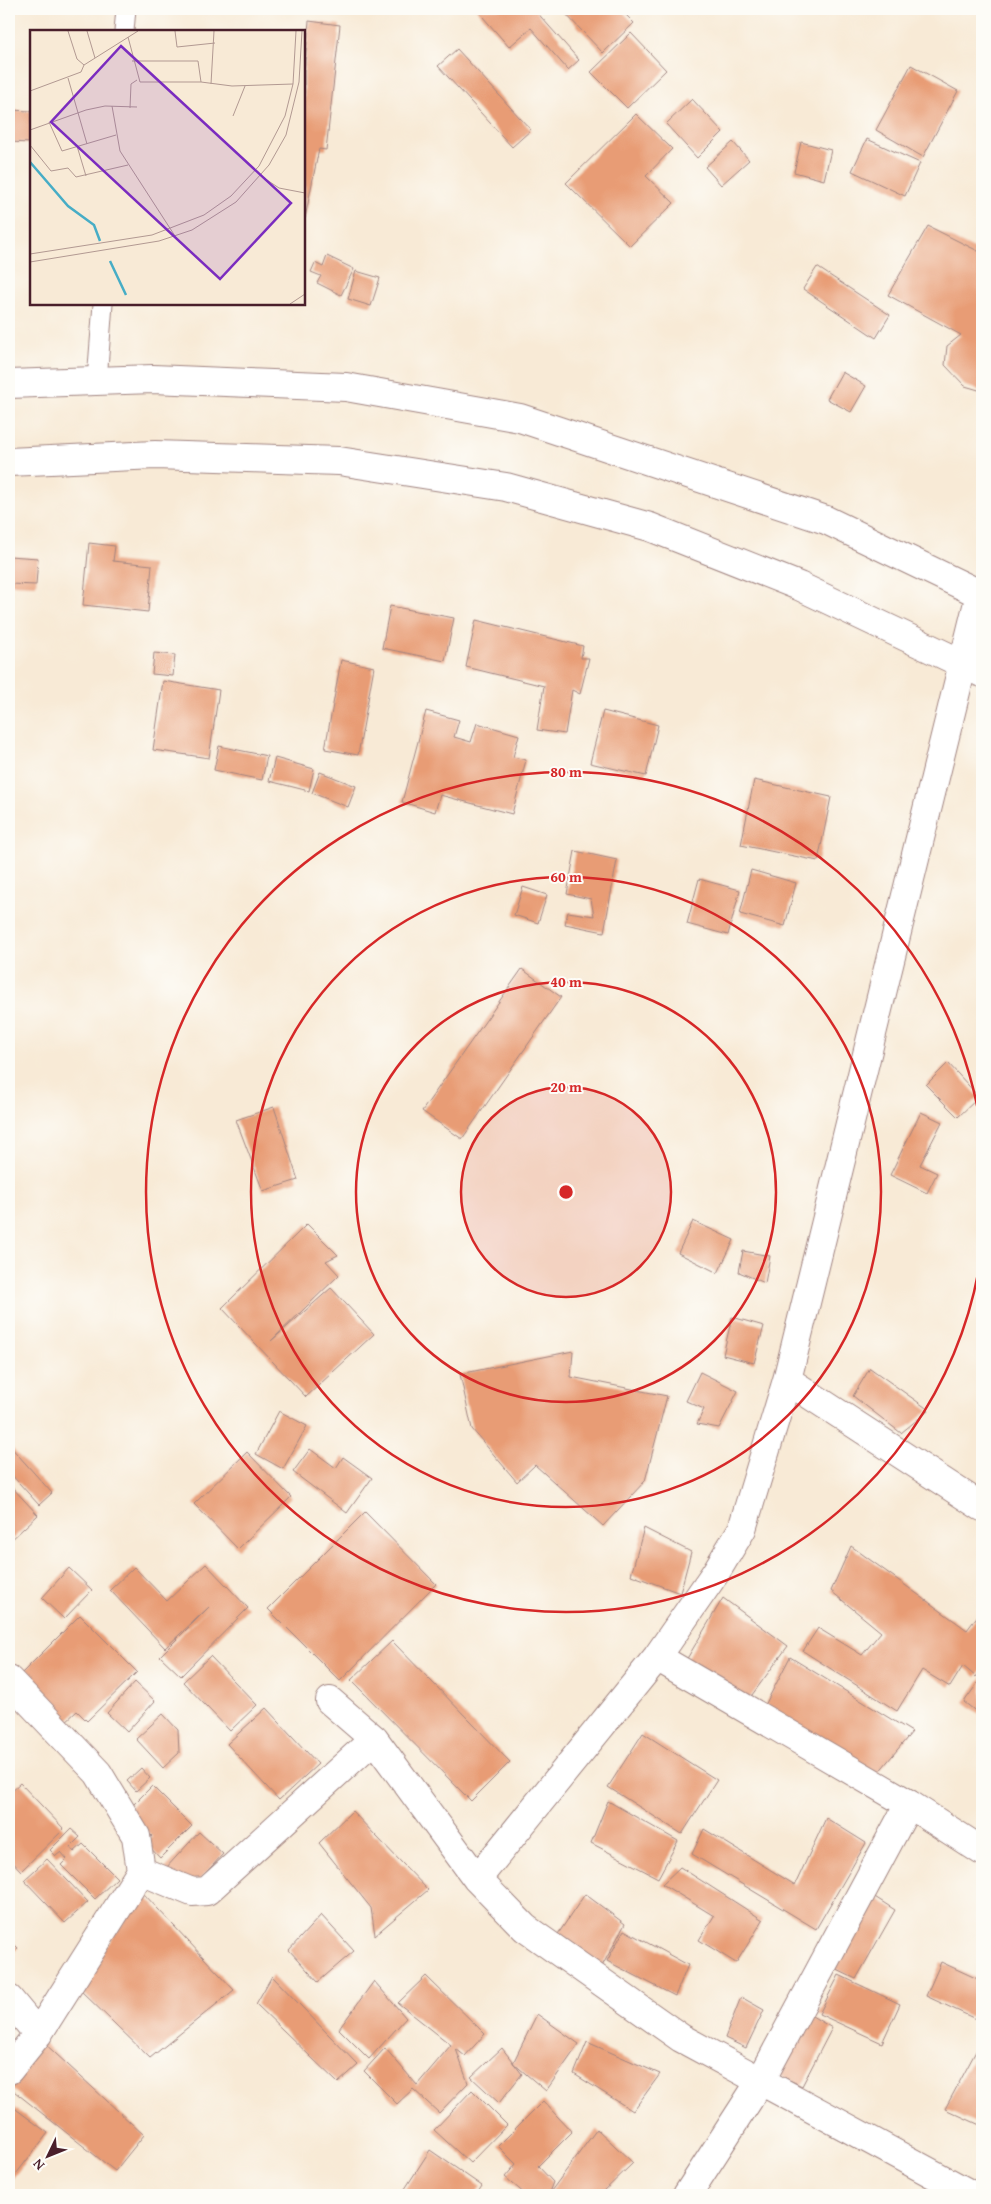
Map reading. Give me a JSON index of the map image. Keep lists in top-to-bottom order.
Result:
{
  "north": "bottom left",
  "rings": [
    "80 m",
    "60 m",
    "40 m",
    "20 m"
  ]
}
